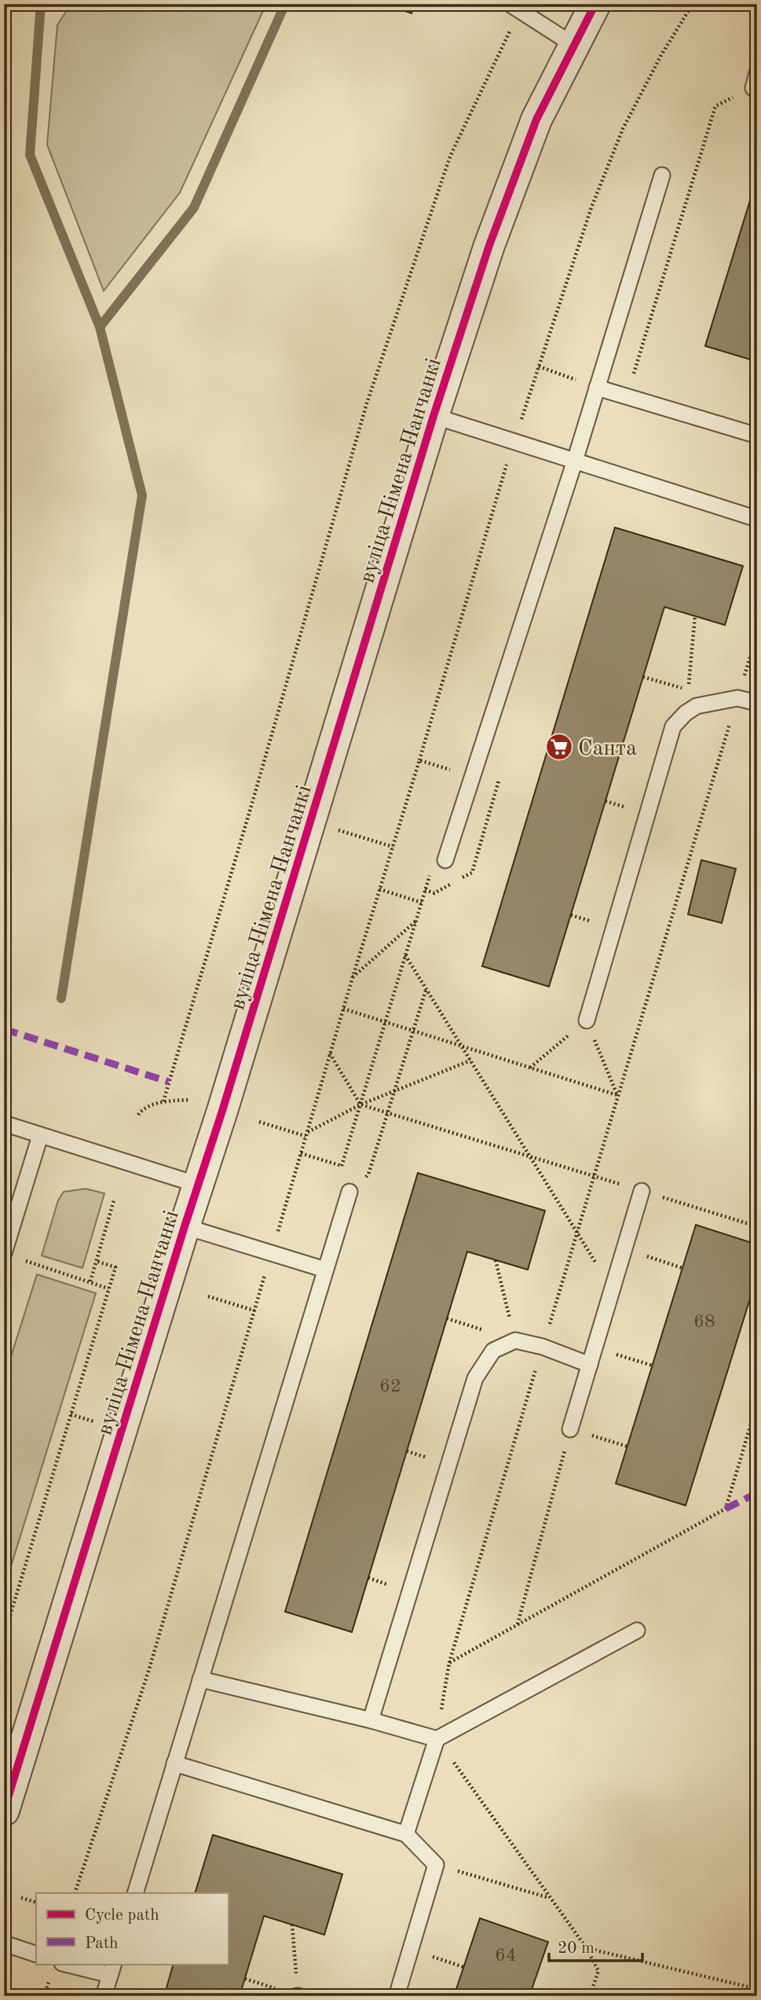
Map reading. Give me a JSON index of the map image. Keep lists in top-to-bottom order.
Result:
{
  "streets": {
    "street": ["вуліца Пімена Панчанкі"]
  },
  "places": {
    "supermarket": ["Санта"]
  },
  "house_numbers": ["68", "62", "64"],
  "legend": ["Cycle path", "Path"],
  "scale_bar": "20 m"
}
